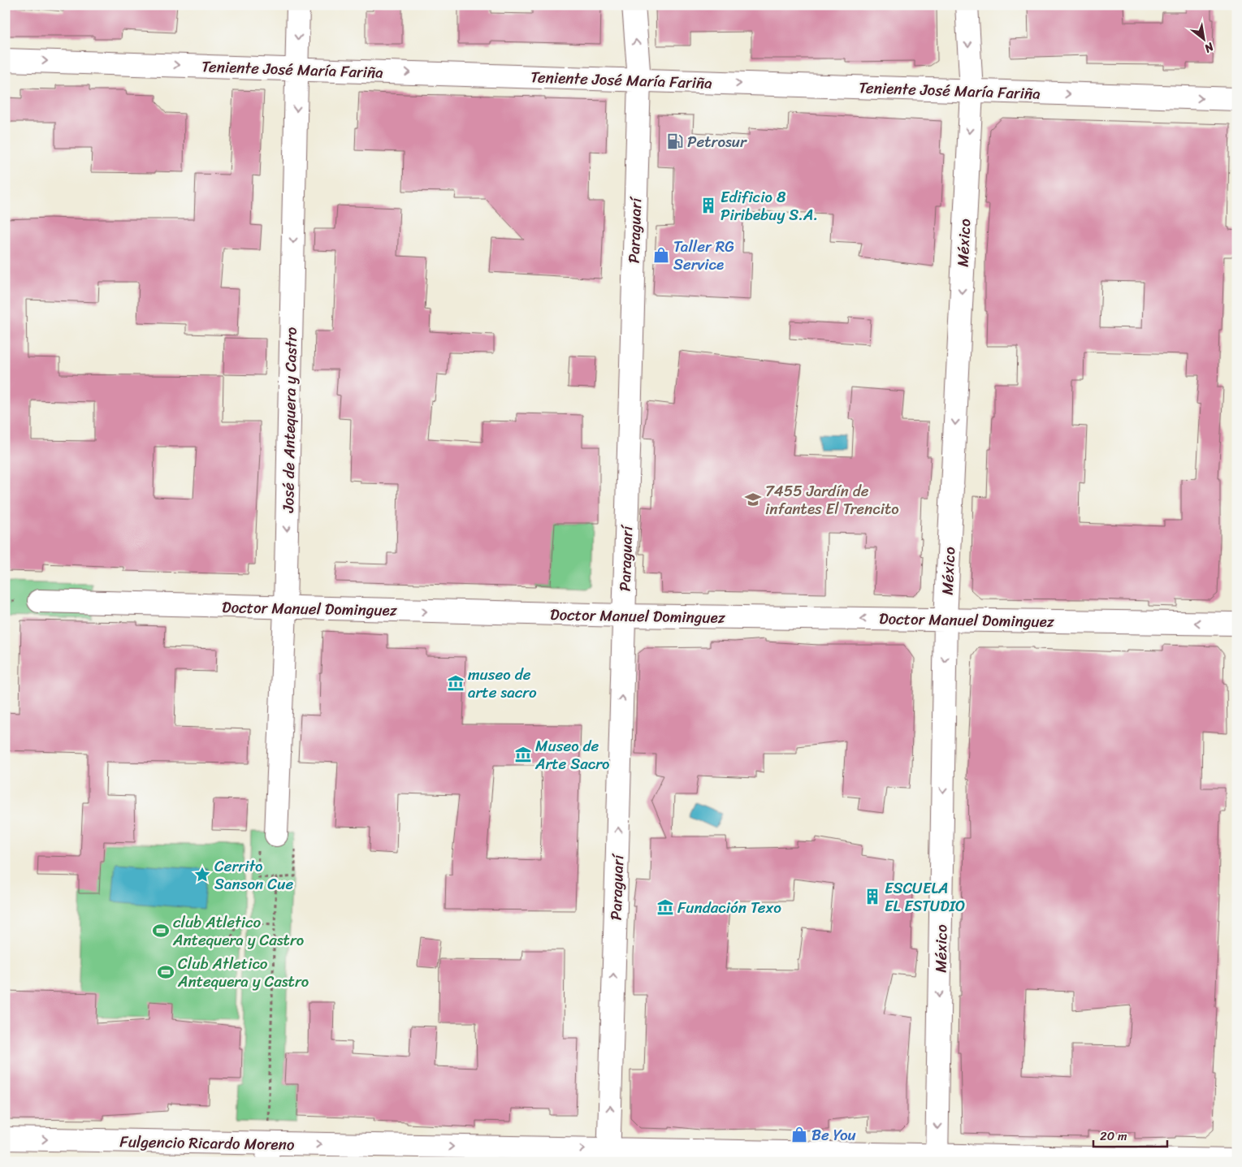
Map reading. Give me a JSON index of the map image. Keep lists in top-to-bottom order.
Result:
{
  "streets": {
    "street": [
      "Teniente José María Fariña",
      "Paraguarí",
      "México",
      "José de Antequera y Castro",
      "Doctor Manuel Dominguez",
      "Fulgencio Ricardo Moreno"
    ]
  },
  "crossings": [
    ["Teniente José María Fariña", "Paraguarí"],
    ["Teniente José María Fariña", "México"],
    ["Teniente José María Fariña", "José de Antequera y Castro"],
    ["Paraguarí", "Doctor Manuel Dominguez"],
    ["Paraguarí", "Fulgencio Ricardo Moreno"],
    ["México", "Doctor Manuel Dominguez"],
    ["México", "Fulgencio Ricardo Moreno"],
    ["José de Antequera y Castro", "Doctor Manuel Dominguez"]
  ],
  "one_way": [
    "Teniente José María Fariña",
    "Paraguarí",
    "México",
    "José de Antequera y Castro",
    "Fulgencio Ricardo Moreno"
  ],
  "places": {
    "fuel station": ["Petrosur"],
    "building": ["Edificio 8 Piribebuy S.A.", "ESCUELA EL ESTUDIO"],
    "shop": ["Taller RG Service", "Be You"],
    "school or university": ["7455 Jardín de infantes El Trencito"],
    "museum": ["museo de arte sacro", "Museo de Arte Sacro", "Fundación Texo"],
    "place": ["Cerrito Sanson Cue"],
    "sports": ["club Atletico Antequera y Castro", "Club Atletico Antequera y Castro"]
  },
  "scale_bar": "20 m",
  "north": "bottom right"
}
